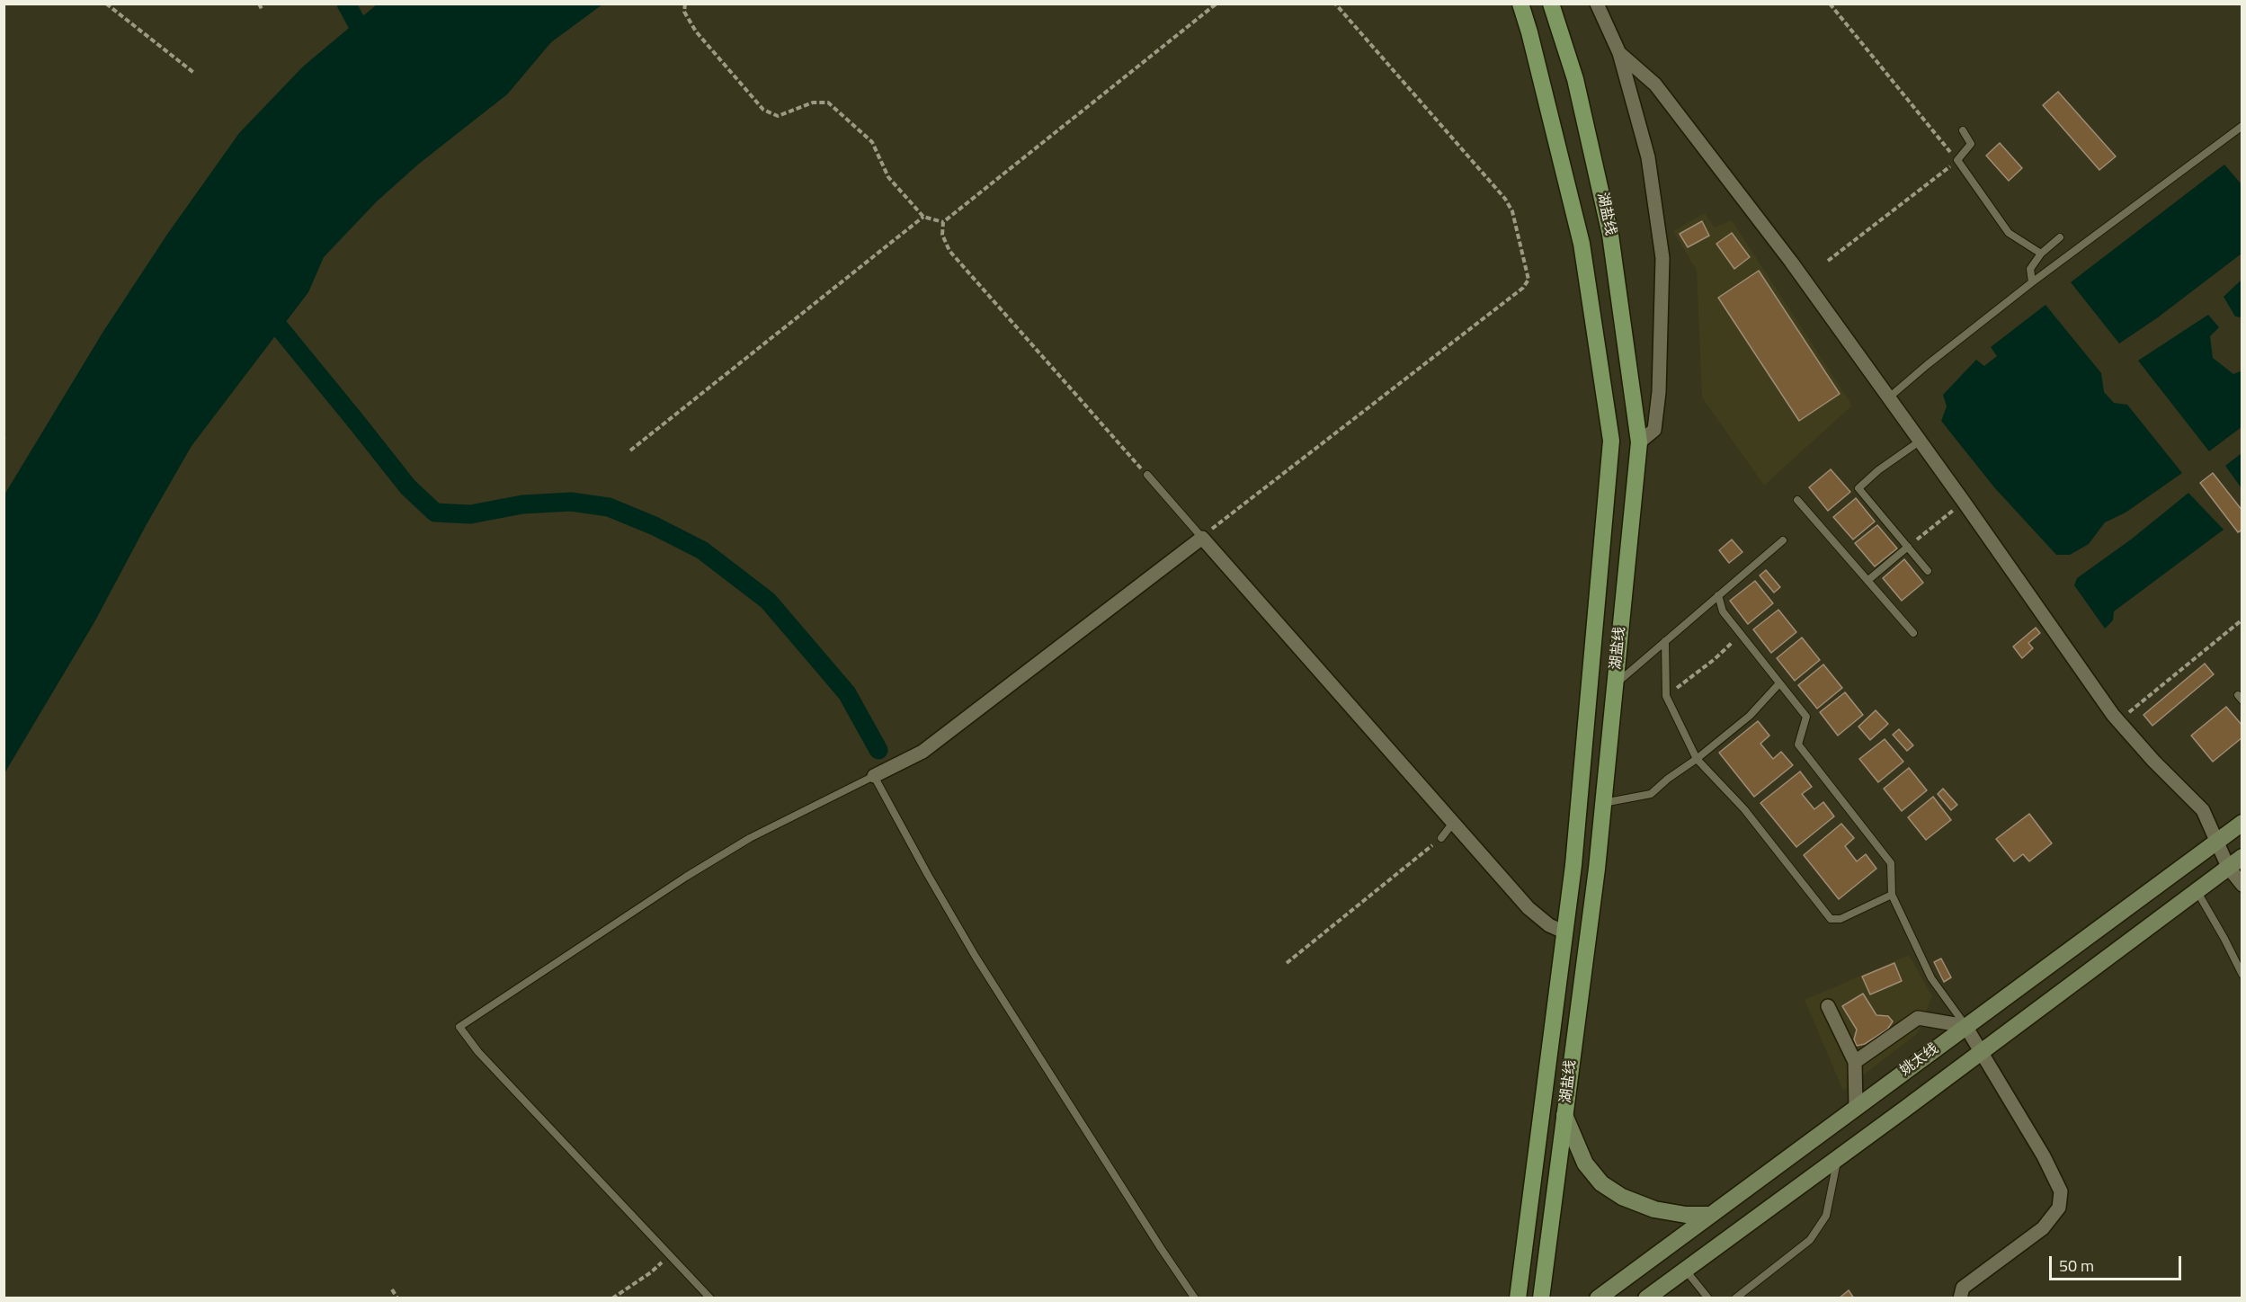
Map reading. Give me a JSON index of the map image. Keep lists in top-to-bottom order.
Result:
{
  "streets": {
    "main road": ["湖盐线", "姚太线"]
  },
  "scale_bar": "50 m"
}
